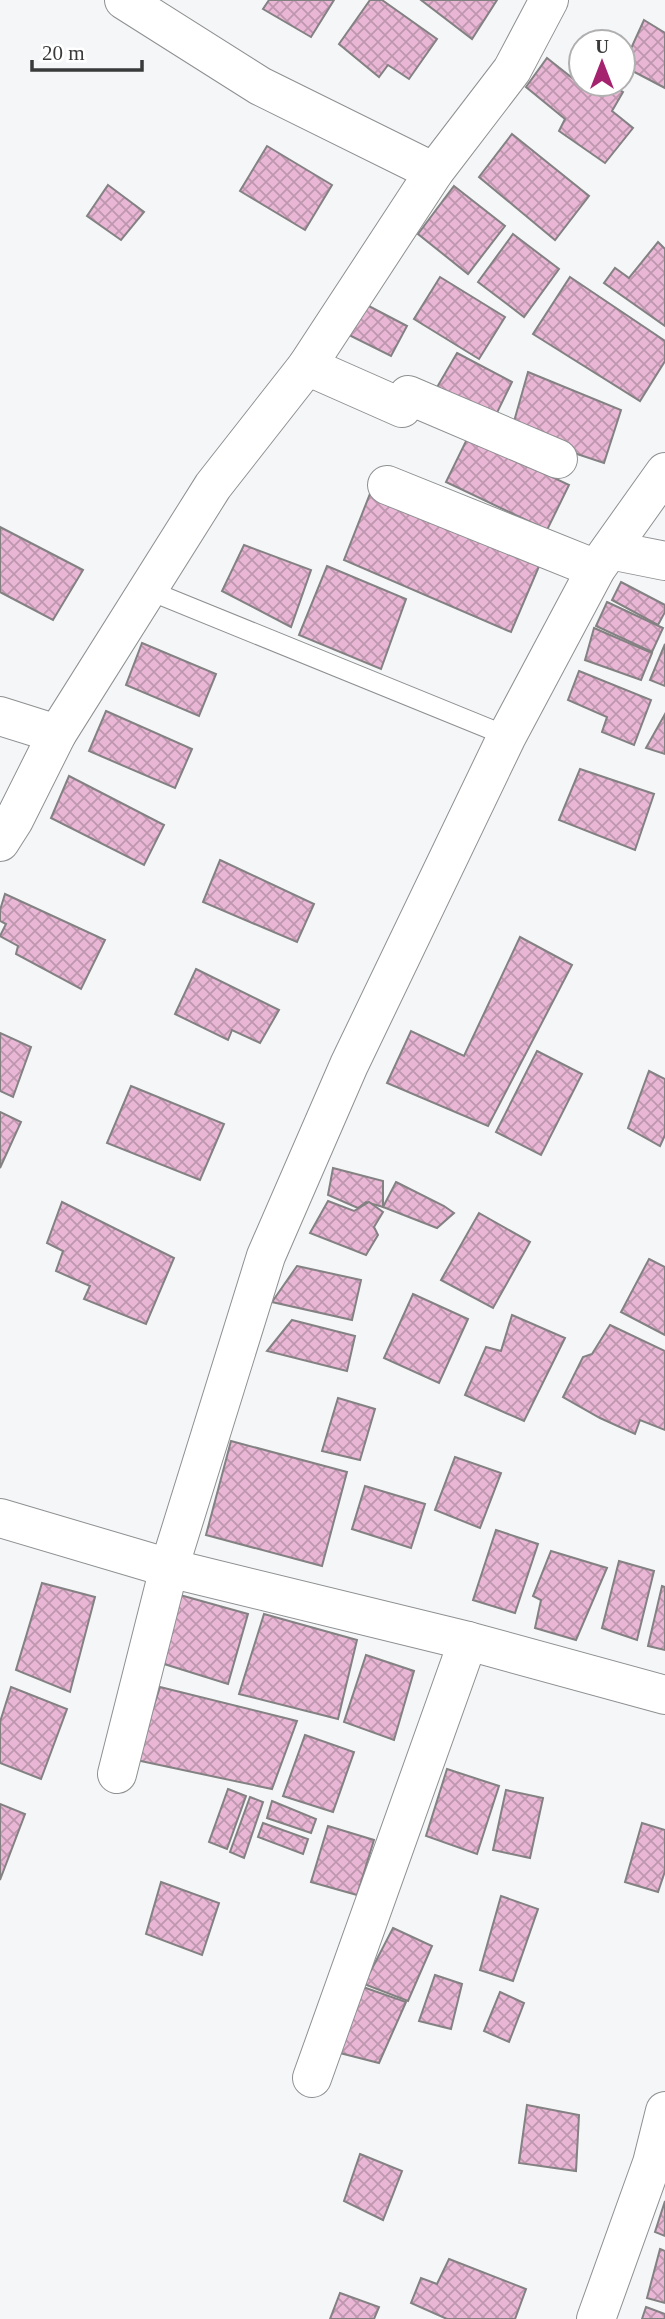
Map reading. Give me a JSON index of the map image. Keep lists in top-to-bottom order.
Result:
{
  "scale_bar": "20 m",
  "north": "top"
}
